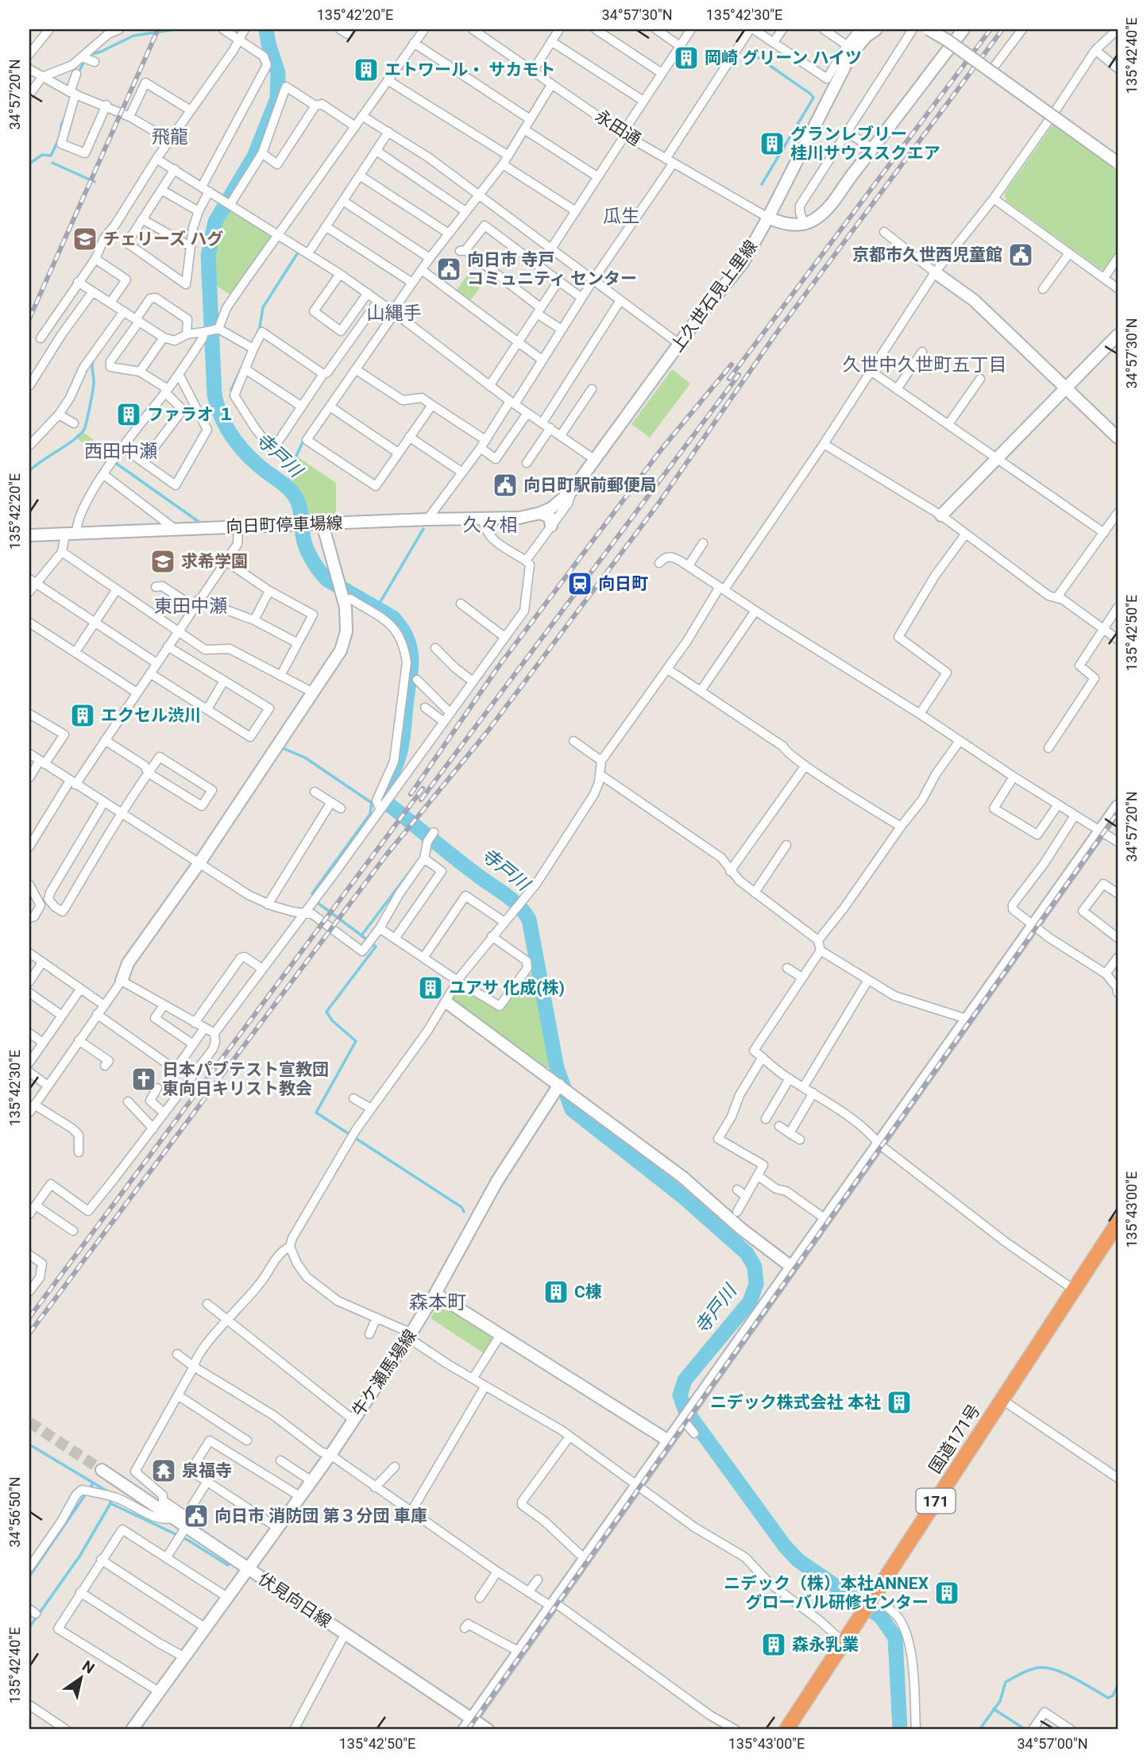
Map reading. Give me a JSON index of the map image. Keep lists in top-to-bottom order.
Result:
{
  "streets": {
    "highway": ["国道171号", "171"],
    "street": [
      "永田通",
      "上久世石見上里線",
      "向日町停車場線",
      "牛ケ瀬馬場線",
      "伏見向日線"
    ]
  },
  "crossings": [
    ["永田通", "上久世石見上里線"],
    ["上久世石見上里線", "向日町停車場線"],
    ["牛ケ瀬馬場線", "伏見向日線"]
  ],
  "districts": [
    "飛龍",
    "瓜生",
    "山縄手",
    "久世中久世町五丁目",
    "西田中瀬",
    "久々相",
    "東田中瀬",
    "森本町"
  ],
  "water": ["寺戸川"],
  "places": {
    "building": [
      "岡崎 グリーン ハイツ",
      "エトワール・ サカモト",
      "グランレブリー 桂川サウススクエア",
      "ファラオ １",
      "エクセル渋川",
      "ユアサ 化成(株)",
      "C棟",
      "ニデック株式会社 本社",
      "ニデック（株）本社ANNEX グローバル研修センター",
      "森永乳業"
    ],
    "school or university": ["チェリーズ ハグ", "求希学園"],
    "public building": [
      "京都市久世西児童館",
      "向日市 寺戸 コミュニティ センター",
      "向日町駅前郵便局",
      "向日市 消防団 第３分団 車庫"
    ],
    "station": ["向日町"],
    "church": ["日本パブテスト宣教団 東向日キリスト教会"],
    "temple": ["泉福寺"]
  },
  "north": "top right",
  "coordinates": [
    "135°42'20\"E",
    "34°57'30\"N",
    "135°42'30\"E",
    "135°42'40\"E",
    "34°57'20\"N",
    "135°42'50\"E",
    "135°43'00\"E",
    "34°56'50\"N",
    "34°57'00\"N"
  ]
}
